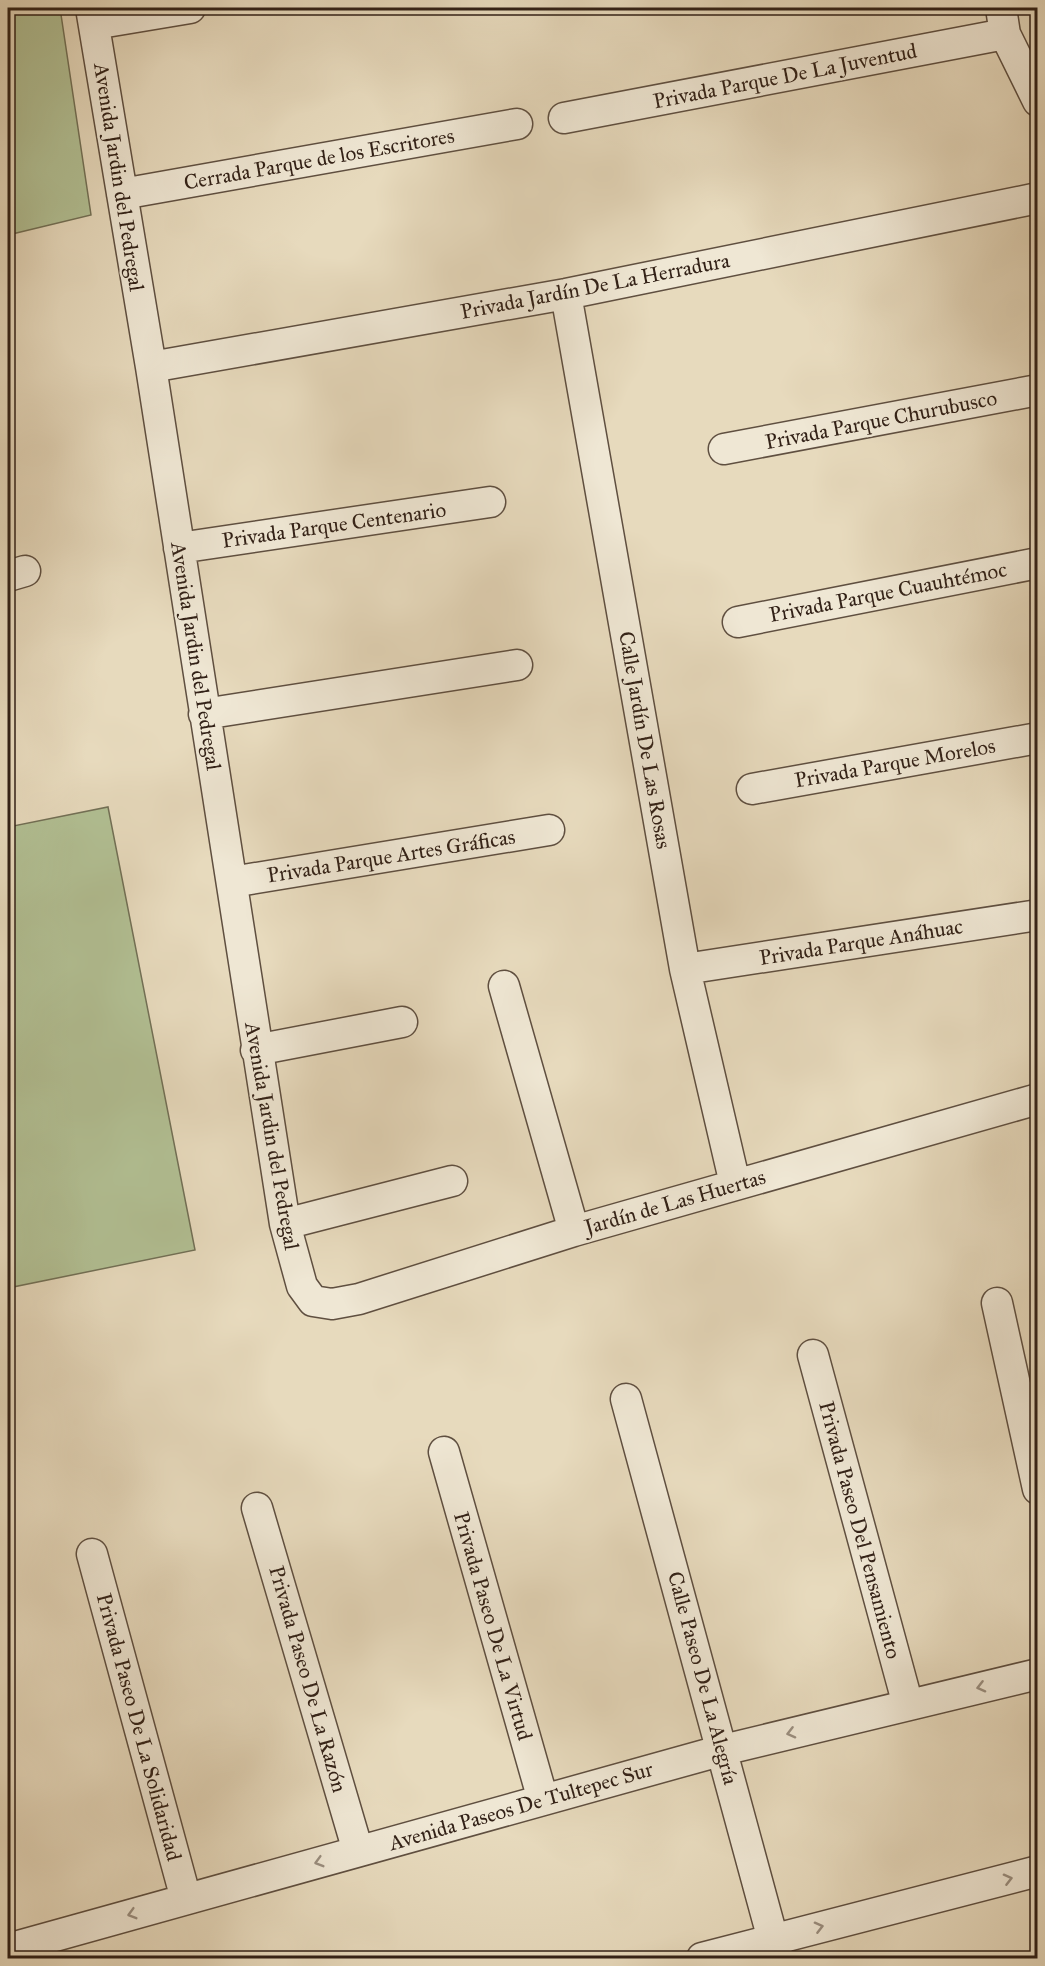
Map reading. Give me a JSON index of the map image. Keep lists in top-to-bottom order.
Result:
{
  "streets": {
    "street": [
      "Privada Parque De La Juventud",
      "Cerrada Parque de los Escritores",
      "Avenida Jardin del Pedregal",
      "Privada Jardín De La Herradura",
      "Privada Parque Churubusco",
      "Privada Parque Centenario",
      "Privada Parque Cuauhtémoc",
      "Calle Jardín De Las Rosas",
      "Privada Parque Morelos",
      "Privada Parque Artes Gráficas",
      "Privada Parque Anáhuac",
      "Jardín de Las Huertas",
      "Privada Paseo Del Pensamiento",
      "Privada Paseo De La Virtud",
      "Calle Paseo De La Alegría",
      "Privada Paseo De La Razón",
      "Privada Paseo De La Solidaridad",
      "Avenida Paseos De Tultepec Sur"
    ]
  },
  "crossings": [
    ["Cerrada Parque de los Escritores", "Avenida Jardin del Pedregal"],
    ["Avenida Jardin del Pedregal", "Privada Jardín De La Herradura"],
    ["Avenida Jardin del Pedregal", "Privada Parque Centenario"],
    ["Avenida Jardin del Pedregal", "Privada Parque Artes Gráficas"],
    ["Avenida Jardin del Pedregal", "Jardín de Las Huertas"],
    ["Privada Jardín De La Herradura", "Calle Jardín De Las Rosas"],
    ["Calle Jardín De Las Rosas", "Privada Parque Anáhuac"],
    ["Calle Jardín De Las Rosas", "Jardín de Las Huertas"],
    ["Privada Paseo Del Pensamiento", "Avenida Paseos De Tultepec Sur"],
    ["Privada Paseo De La Virtud", "Avenida Paseos De Tultepec Sur"],
    ["Calle Paseo De La Alegría", "Avenida Paseos De Tultepec Sur"],
    ["Privada Paseo De La Razón", "Avenida Paseos De Tultepec Sur"],
    ["Privada Paseo De La Solidaridad", "Avenida Paseos De Tultepec Sur"]
  ]
}
